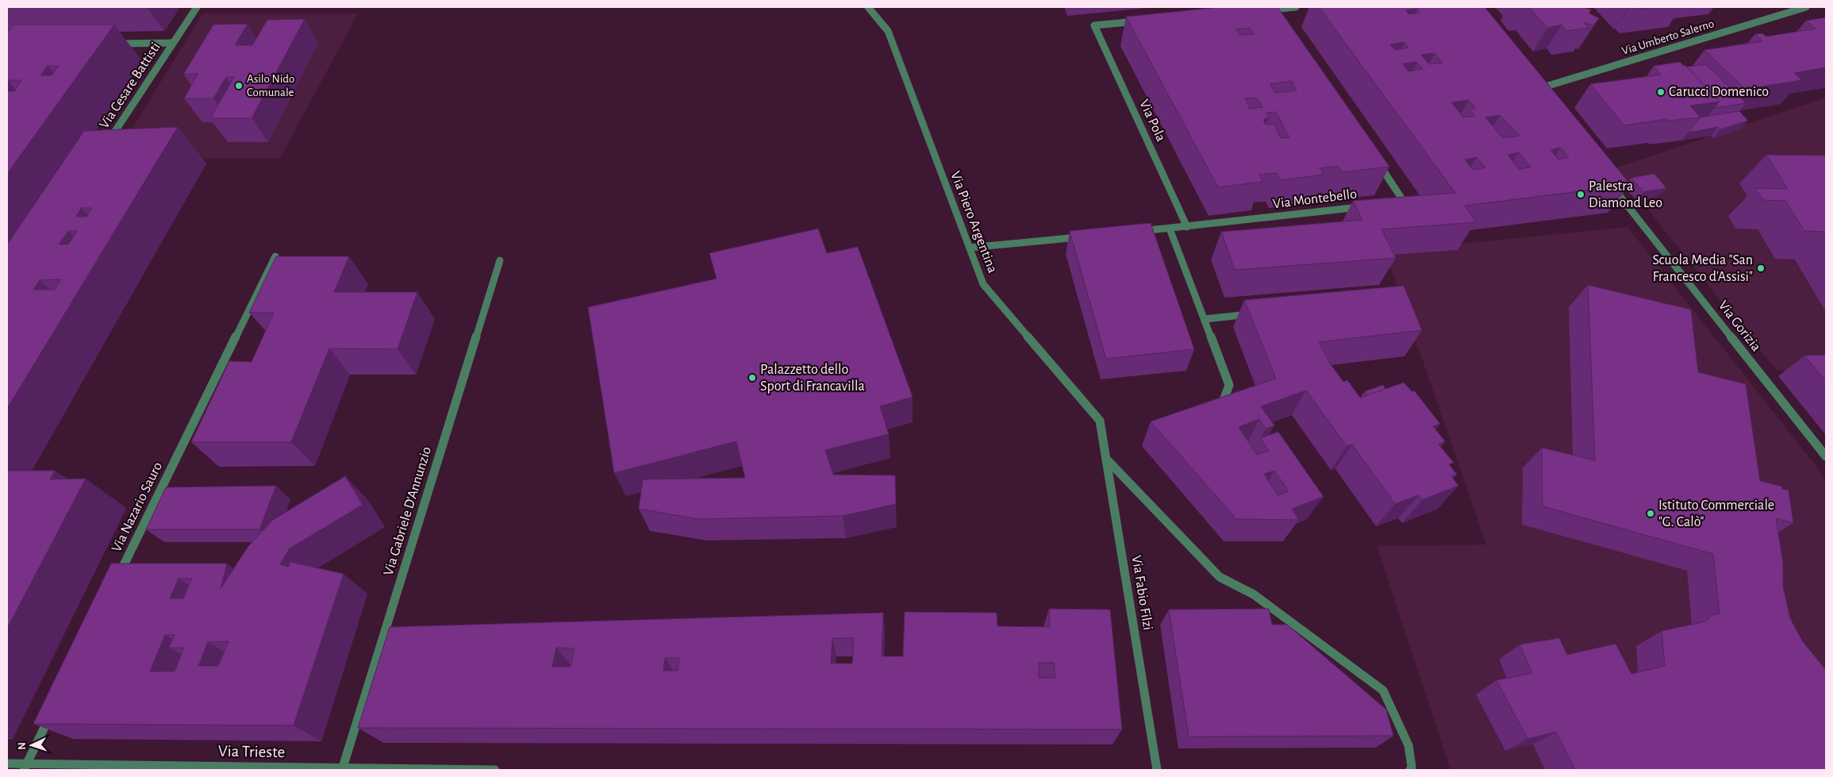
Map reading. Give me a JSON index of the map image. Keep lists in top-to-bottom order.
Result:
{
  "streets": {
    "street": [
      "Via Umberto Salerno",
      "Via Cesare Battisti",
      "Via Pola",
      "Via Montebello",
      "Via Piero Argentina",
      "Via Gorizia",
      "Via Nazario Sauro",
      "Via Gabriele D'Annunzio",
      "Via Fabio Filzi",
      "Via Trieste"
    ]
  },
  "crossings": [
    ["Via Pola", "Via Montebello"],
    ["Via Piero Argentina", "Via Fabio Filzi"],
    ["Via Gabriele D'Annunzio", "Via Trieste"]
  ],
  "places": [
    "Asilo Nido Comunale",
    "Carucci Domenico",
    "Palestra Diamond Leo",
    "Scuola Media \"San Francesco d'Assisi\"",
    "Palazzetto dello Sport di Francavilla",
    "Istituto Commerciale \"G. Calò\""
  ],
  "north": "left"
}
